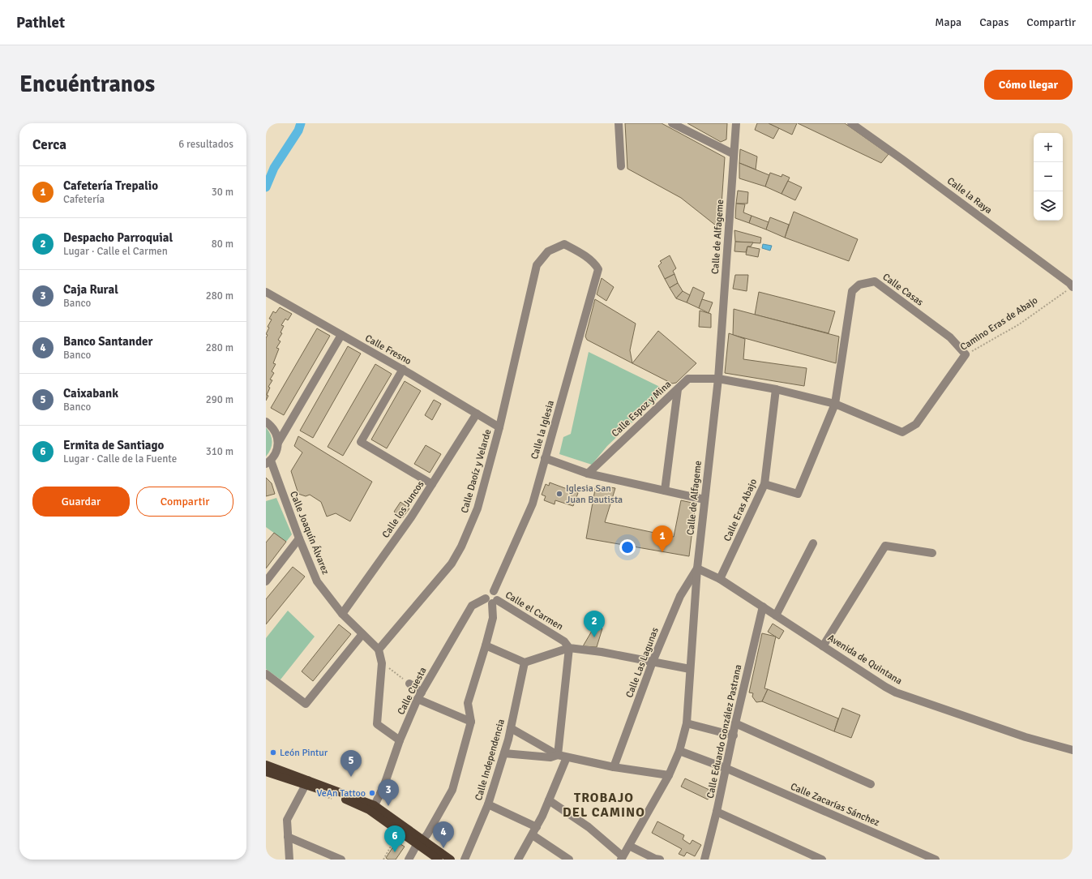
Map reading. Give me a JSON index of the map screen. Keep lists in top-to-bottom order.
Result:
{
  "streets": {
    "street": [
      "Calle la Raya",
      "Calle de Alfageme",
      "Calle Casas",
      "Camino Eras de Abajo",
      "Calle Fresno",
      "Calle Espoz y Mina",
      "Calle la Iglesia",
      "Calle Daoíz y Velarde",
      "Calle los Juncos",
      "Calle Eras Abajo",
      "Calle Joaquín Álvarez",
      "Calle el Carmen",
      "Avenida de Quintana",
      "Calle Las Lagunas",
      "Calle Cuesta",
      "Calle Eduardo González Pastrana",
      "Calle Independencia",
      "Calle Zacarías Sánchez"
    ]
  },
  "crossings": [
    ["Calle la Raya", "Camino Eras de Abajo"],
    ["Calle de Alfageme", "Calle Espoz y Mina"],
    ["Calle de Alfageme", "Avenida de Quintana"],
    ["Calle de Alfageme", "Calle Las Lagunas"],
    ["Calle de Alfageme", "Calle Zacarías Sánchez"],
    ["Calle Casas", "Camino Eras de Abajo"],
    ["Calle Casas", "Calle Espoz y Mina"],
    ["Calle Casas", "Calle Eras Abajo"],
    ["Camino Eras de Abajo", "Calle Espoz y Mina"],
    ["Calle Fresno", "Calle Daoíz y Velarde"],
    ["Calle Fresno", "Calle los Juncos"],
    ["Calle Espoz y Mina", "Calle Eras Abajo"],
    ["Calle la Iglesia", "Calle Daoíz y Velarde"],
    ["Calle la Iglesia", "Calle el Carmen"],
    ["Calle la Iglesia", "Calle Cuesta"],
    ["Calle Daoíz y Velarde", "Calle Joaquín Álvarez"],
    ["Calle los Juncos", "Calle Joaquín Álvarez"],
    ["Calle Eras Abajo", "Avenida de Quintana"],
    ["Calle el Carmen", "Calle Cuesta"],
    ["Avenida de Quintana", "Calle Las Lagunas"],
    ["Avenida de Quintana", "Calle Eduardo González Pastrana"],
    ["Calle Eduardo González Pastrana", "Calle Zacarías Sánchez"]
  ],
  "districts": ["TROBAJO DEL CAMINO"],
  "places": ["Iglesia San Juan Bautista", "León Pintur", "VeAn Tattoo"],
  "page": {
    "header": "Pathlet",
    "nav": ["Mapa", "Capas", "Compartir"],
    "buttons": [
      "Cómo llegar",
      ["Guardar", "Compartir"]
    ],
    "title": "Encuéntranos",
    "heading": ["Cerca", "6 resultados"],
    "map_buttons": ["+", "−"],
    "list": [
      {
        "mark": "1",
        "name": "Cafetería Trepalio",
        "note": "Cafetería",
        "value": "30 m"
      },
      {
        "mark": "2",
        "name": "Despacho Parroquial",
        "note": "Lugar · Calle el Carmen",
        "value": "80 m"
      },
      {
        "mark": "3",
        "name": "Caja Rural",
        "note": "Banco",
        "value": "280 m"
      },
      {
        "mark": "4",
        "name": "Banco Santander",
        "note": "Banco",
        "value": "280 m"
      },
      {
        "mark": "5",
        "name": "Caixabank",
        "note": "Banco",
        "value": "290 m"
      },
      {
        "mark": "6",
        "name": "Ermita de Santiago",
        "note": "Lugar · Calle de la Fuente",
        "value": "310 m"
      }
    ],
    "pins": [
      "1",
      "2",
      "5",
      "3",
      "4",
      "6"
    ]
  }
}
